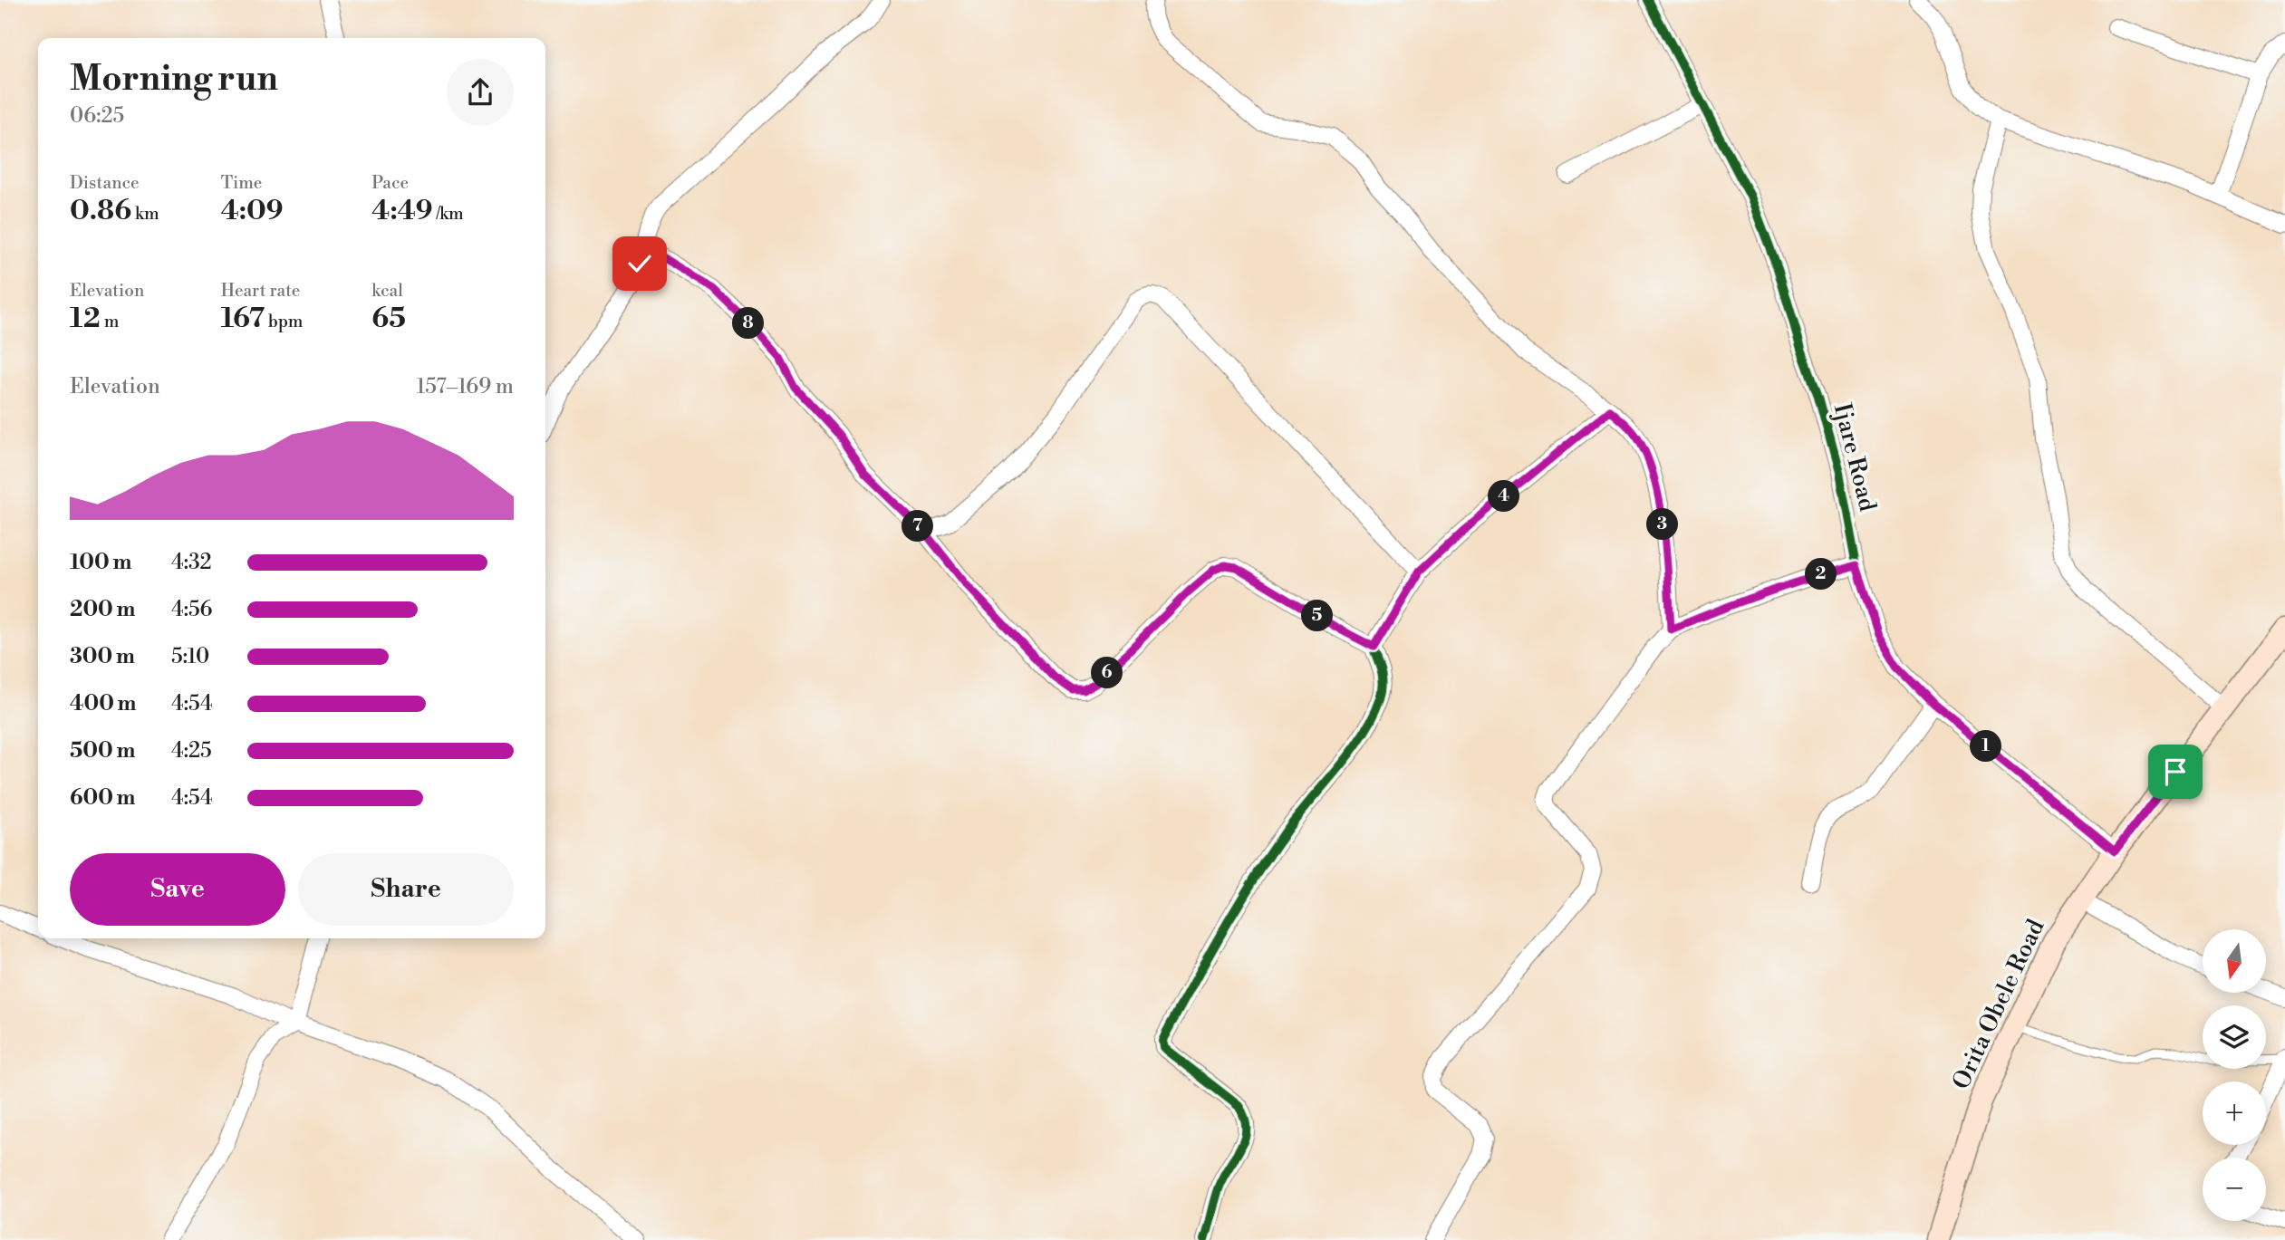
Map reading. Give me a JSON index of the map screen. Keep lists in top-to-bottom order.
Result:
{
  "streets": {
    "main road": ["Orita Obele Road"],
    "street": ["Ijare Road"]
  },
  "crossings": [
    ["Ijare Road", "Orita Obele Road"]
  ],
  "north": "bottom",
  "page": {
    "heading": ["Morning run", "06:25"],
    "stats": [
      ["Distance", "0.86 km"],
      ["Time", "4:09"],
      ["Pace", "4:49 /km"],
      ["Elevation", "12 m"],
      ["Heart rate", "167 bpm"],
      ["kcal", "65"]
    ],
    "pins": [
      "8",
      "4",
      "3",
      "7",
      "2",
      "5",
      "6",
      "1"
    ],
    "chart": ["Elevation", "157–169 m"],
    "list": [
      {
        "name": "100 m",
        "note": "4:32"
      },
      {
        "name": "200 m",
        "note": "4:56"
      },
      {
        "name": "300 m",
        "note": "5:10"
      },
      {
        "name": "400 m",
        "note": "4:54"
      },
      {
        "name": "500 m",
        "note": "4:25"
      },
      {
        "name": "600 m",
        "note": "4:54"
      }
    ],
    "buttons": ["Save", "Share"],
    "map_buttons": ["+", "−"]
  }
}
